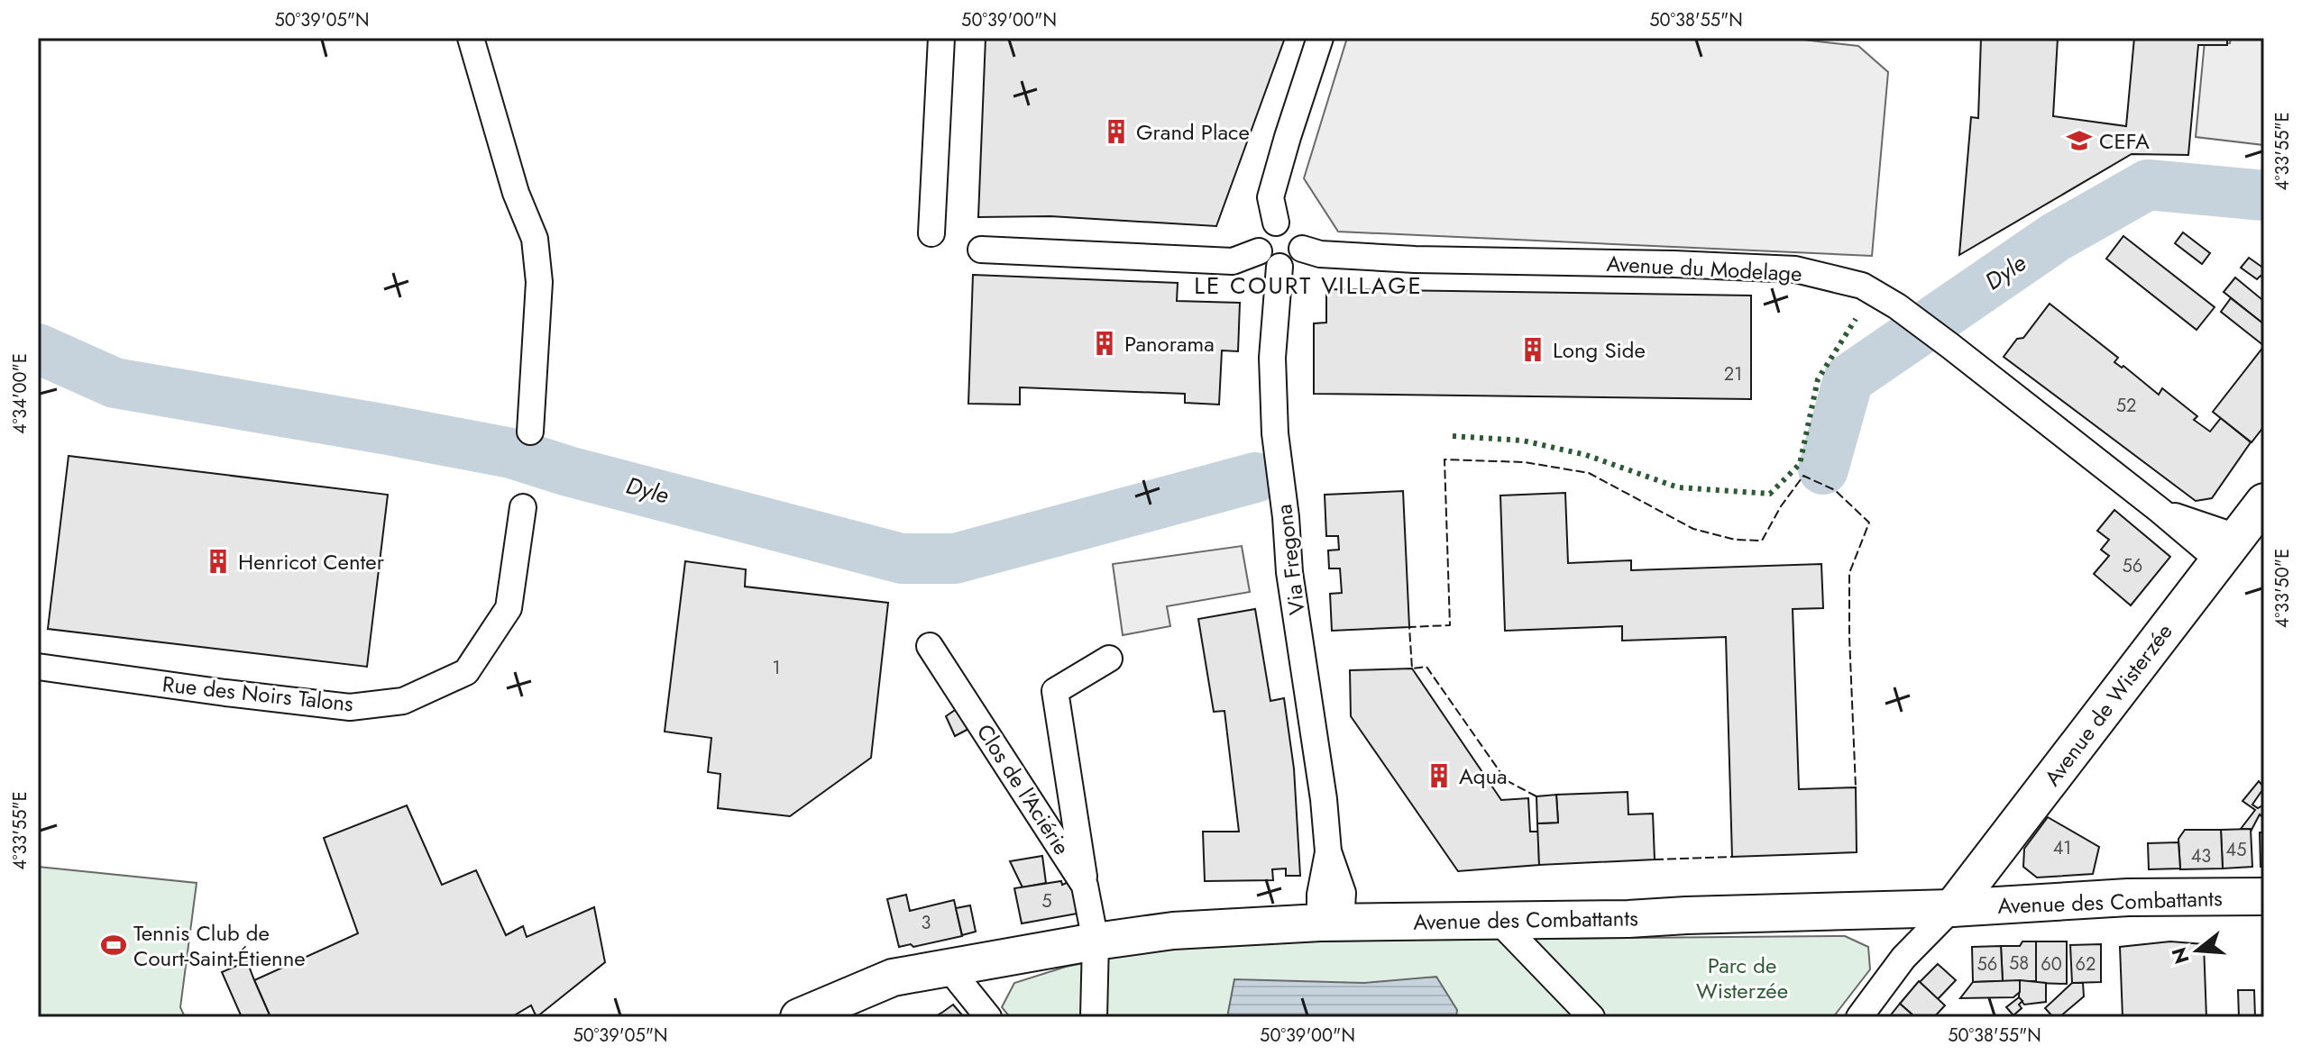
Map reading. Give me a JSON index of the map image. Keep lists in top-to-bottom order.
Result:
{
  "streets": {
    "main road": ["Avenue de Wisterzée", "Avenue des Combattants"],
    "street": [
      "Avenue du Modelage",
      "Via Fregona",
      "Rue des Noirs Talons",
      "Clos de l'Aciérie"
    ]
  },
  "crossings": [
    ["Avenue du Modelage", "Via Fregona"],
    ["Avenue du Modelage", "Avenue de Wisterzée"],
    ["Via Fregona", "Avenue des Combattants"],
    ["Avenue de Wisterzée", "Avenue des Combattants"],
    ["Clos de l'Aciérie", "Avenue des Combattants"]
  ],
  "districts": ["LE COURT VILLAGE"],
  "water": ["Dyle"],
  "parks": ["Parc de Wisterzée"],
  "places": {
    "building": [
      "Grand Place",
      "Panorama",
      "Long Side",
      "Henricot Center",
      "Aqua"
    ],
    "school or university": ["CEFA"],
    "sports": ["Tennis Club de Court-Saint-Étienne"]
  },
  "house_numbers": [
    "21",
    "52",
    "56",
    "1",
    "41",
    "45",
    "43",
    "5",
    "3",
    "58",
    "56",
    "60",
    "62"
  ],
  "north": "left",
  "coordinates": [
    "50°39'05\"N",
    "50°39'00\"N",
    "50°38'55\"N",
    "4°33'55\"E",
    "4°34'00\"E",
    "4°33'50\"E"
  ]
}
